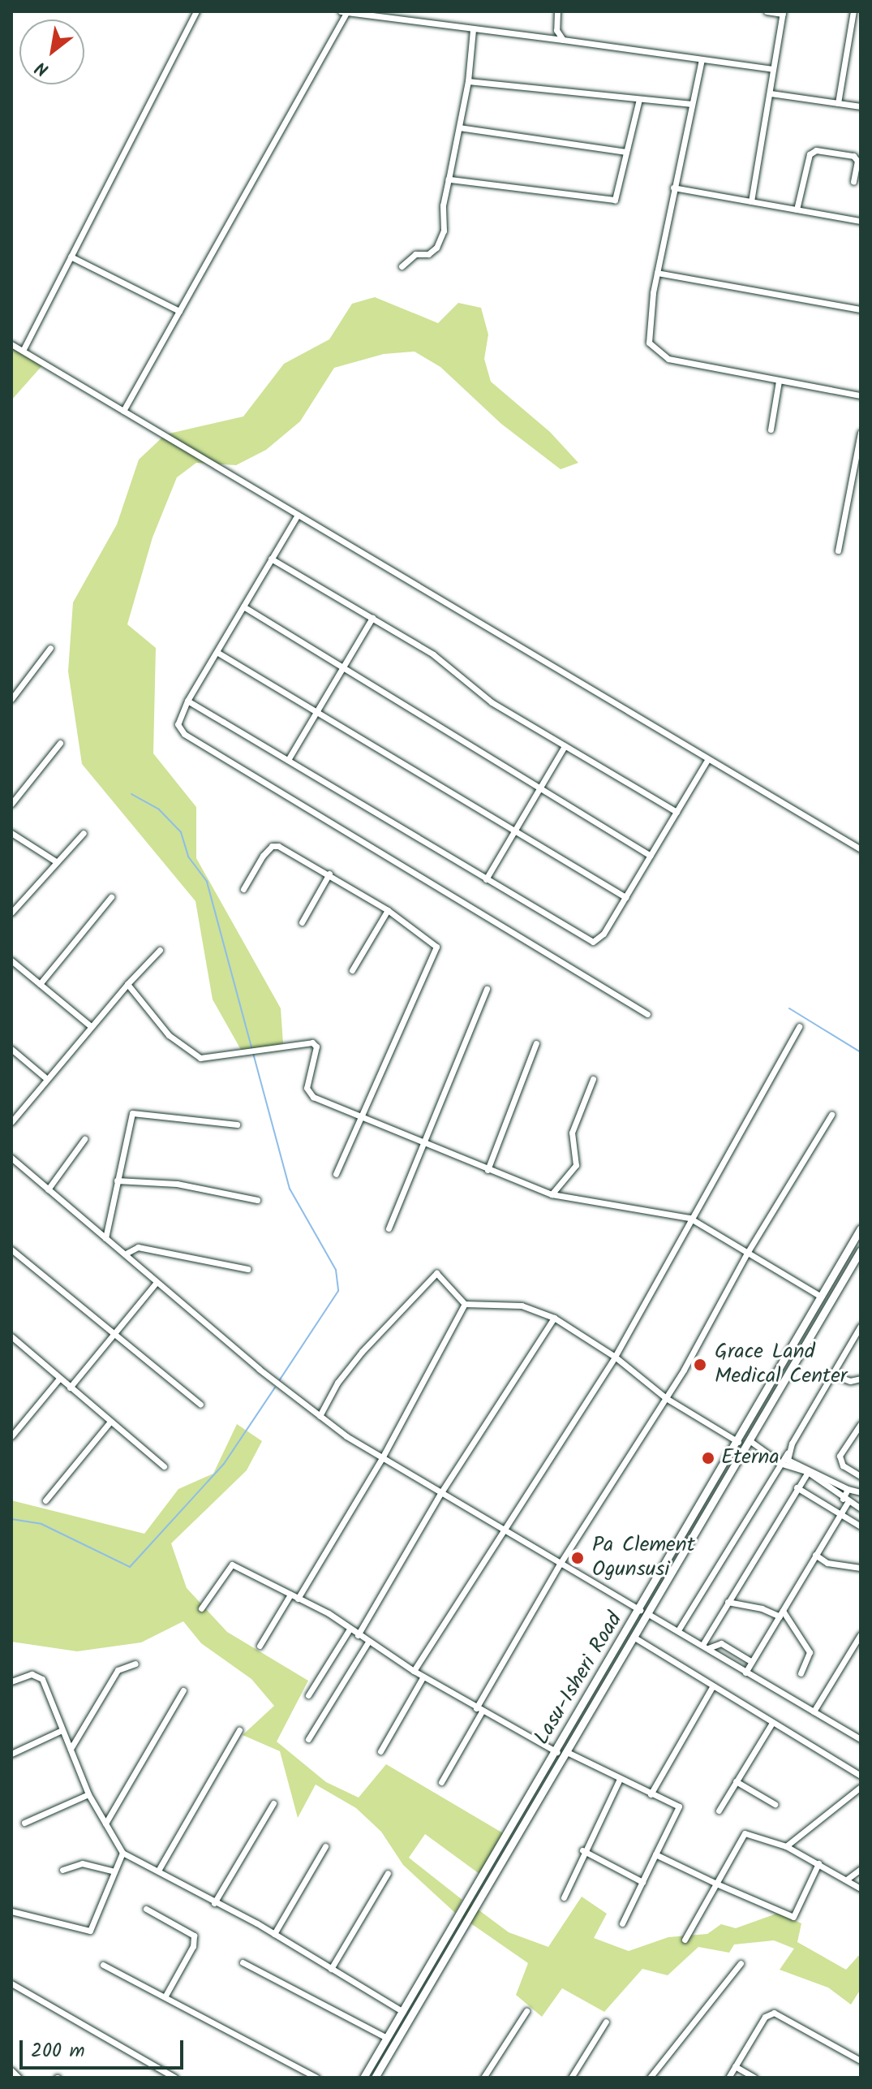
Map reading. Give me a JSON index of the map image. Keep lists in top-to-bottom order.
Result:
{
  "streets": {
    "main road": ["Lasu-Isheri Road"]
  },
  "places": ["Grace Land Medical Center", "Eterna", "Pa Clement Ogunsusi"],
  "scale_bar": "200 m",
  "north": "bottom left"
}
